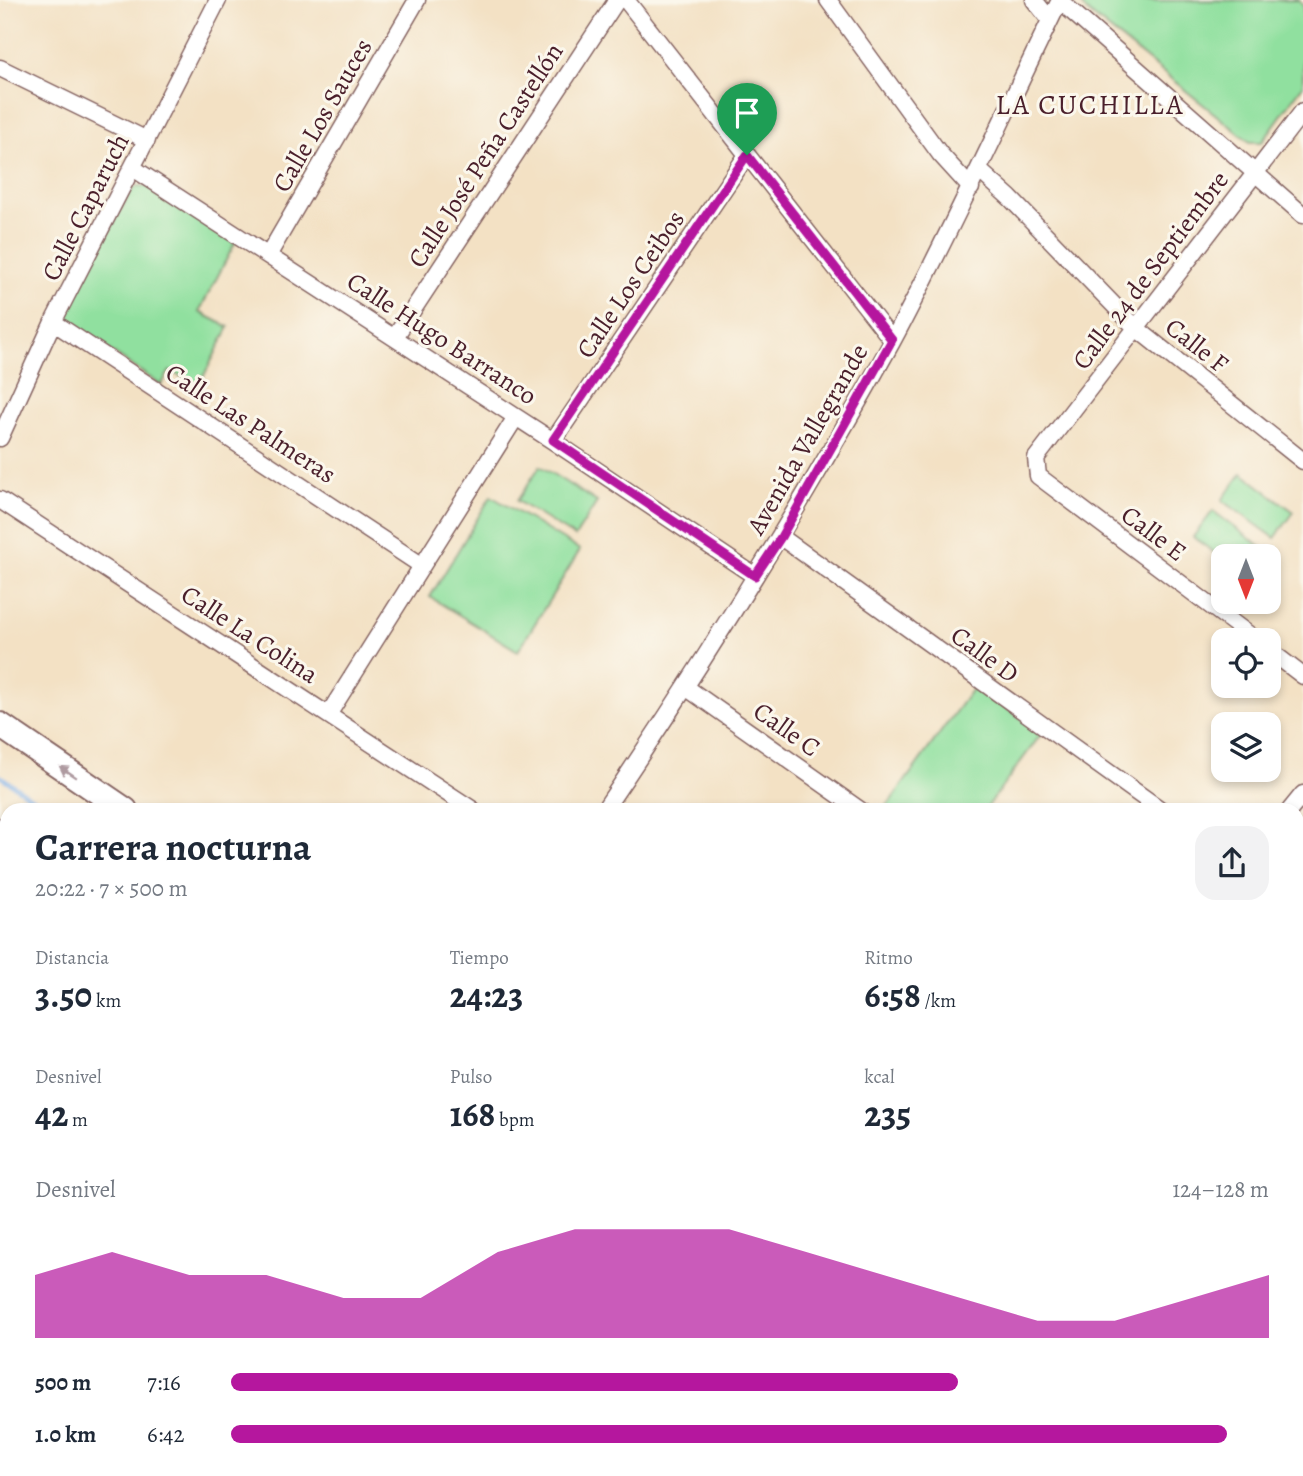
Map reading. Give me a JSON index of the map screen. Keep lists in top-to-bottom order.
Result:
{
  "streets": {
    "street": [
      "Calle Los Sauces",
      "Calle José Peña Castellón",
      "Calle Caparuch",
      "Calle 24 de Septiembre",
      "Calle Los Ceibos",
      "Calle Hugo Barranco",
      "Calle F",
      "Calle Las Palmeras",
      "Avenida Vallegrande",
      "Calle E",
      "Calle La Colina",
      "Calle D",
      "Calle C"
    ]
  },
  "crossings": [
    ["Calle Los Sauces", "Calle Hugo Barranco"],
    ["Calle José Peña Castellón", "Calle Hugo Barranco"],
    ["Calle Caparuch", "Calle Hugo Barranco"],
    ["Calle Caparuch", "Calle Las Palmeras"],
    ["Calle 24 de Septiembre", "Calle F"],
    ["Calle 24 de Septiembre", "Calle E"],
    ["Calle Los Ceibos", "Calle Hugo Barranco"],
    ["Calle Hugo Barranco", "Avenida Vallegrande"],
    ["Calle F", "Avenida Vallegrande"],
    ["Avenida Vallegrande", "Calle D"],
    ["Avenida Vallegrande", "Calle C"]
  ],
  "districts": ["LA CUCHILLA"],
  "north": "bottom",
  "page": {
    "heading": ["Carrera nocturna", "20:22 · 7 × 500 m"],
    "stats": [
      ["Distancia", "3.50 km"],
      ["Tiempo", "24:23"],
      ["Ritmo", "6:58 /km"],
      ["Desnivel", "42 m"],
      ["Pulso", "168 bpm"],
      ["kcal", "235"]
    ],
    "chart": ["Desnivel", "124–128 m"],
    "list": [
      {
        "name": "500 m",
        "note": "7:16"
      },
      {
        "name": "1.0 km",
        "note": "6:42"
      }
    ]
  }
}
